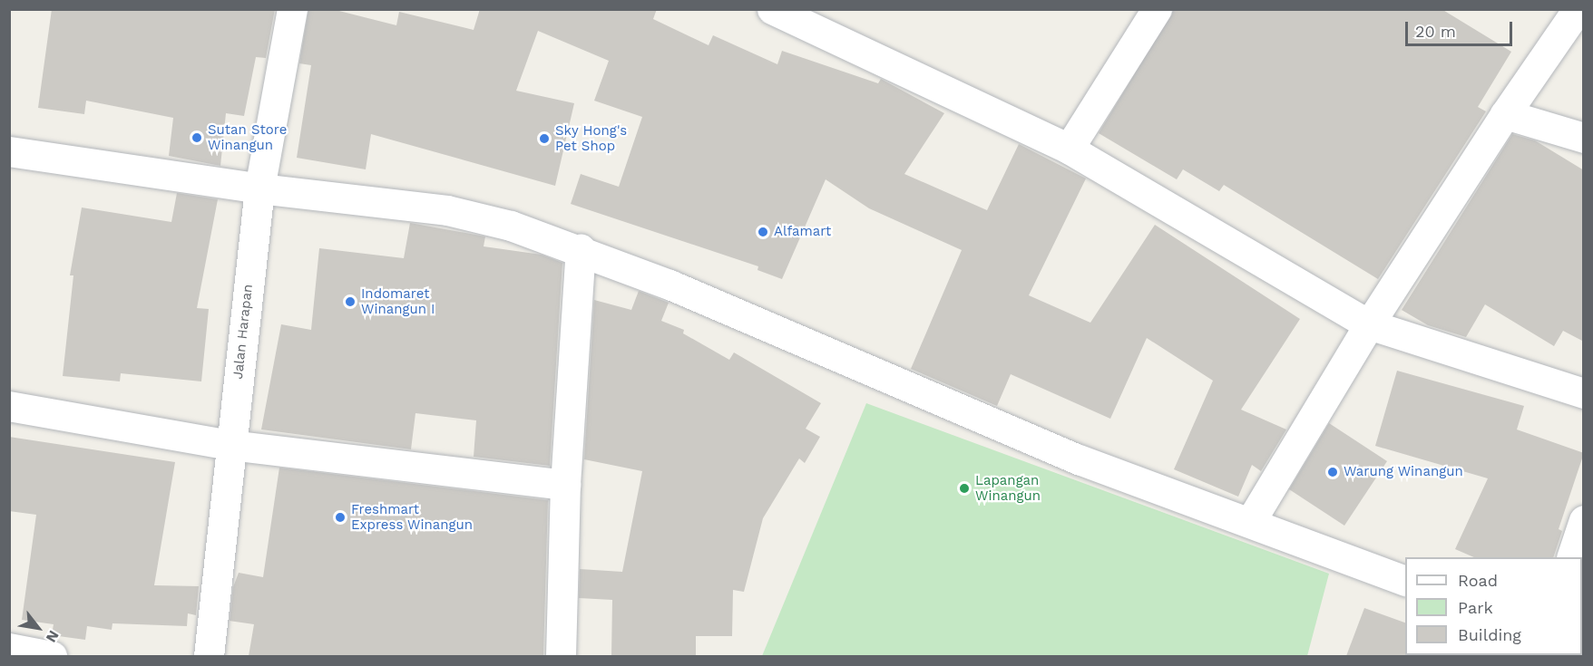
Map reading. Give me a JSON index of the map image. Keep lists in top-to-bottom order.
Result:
{
  "streets": {
    "street": ["Jalan Harapan"]
  },
  "places": [
    "Sutan Store Winangun",
    "Sky Hong's Pet Shop",
    "Alfamart",
    "Indomaret Winangun I",
    "Warung Winangun",
    "Lapangan Winangun",
    "Freshmart Express Winangun"
  ],
  "legend": ["Road", "Park", "Building"],
  "scale_bar": "20 m",
  "north": "bottom right"
}
